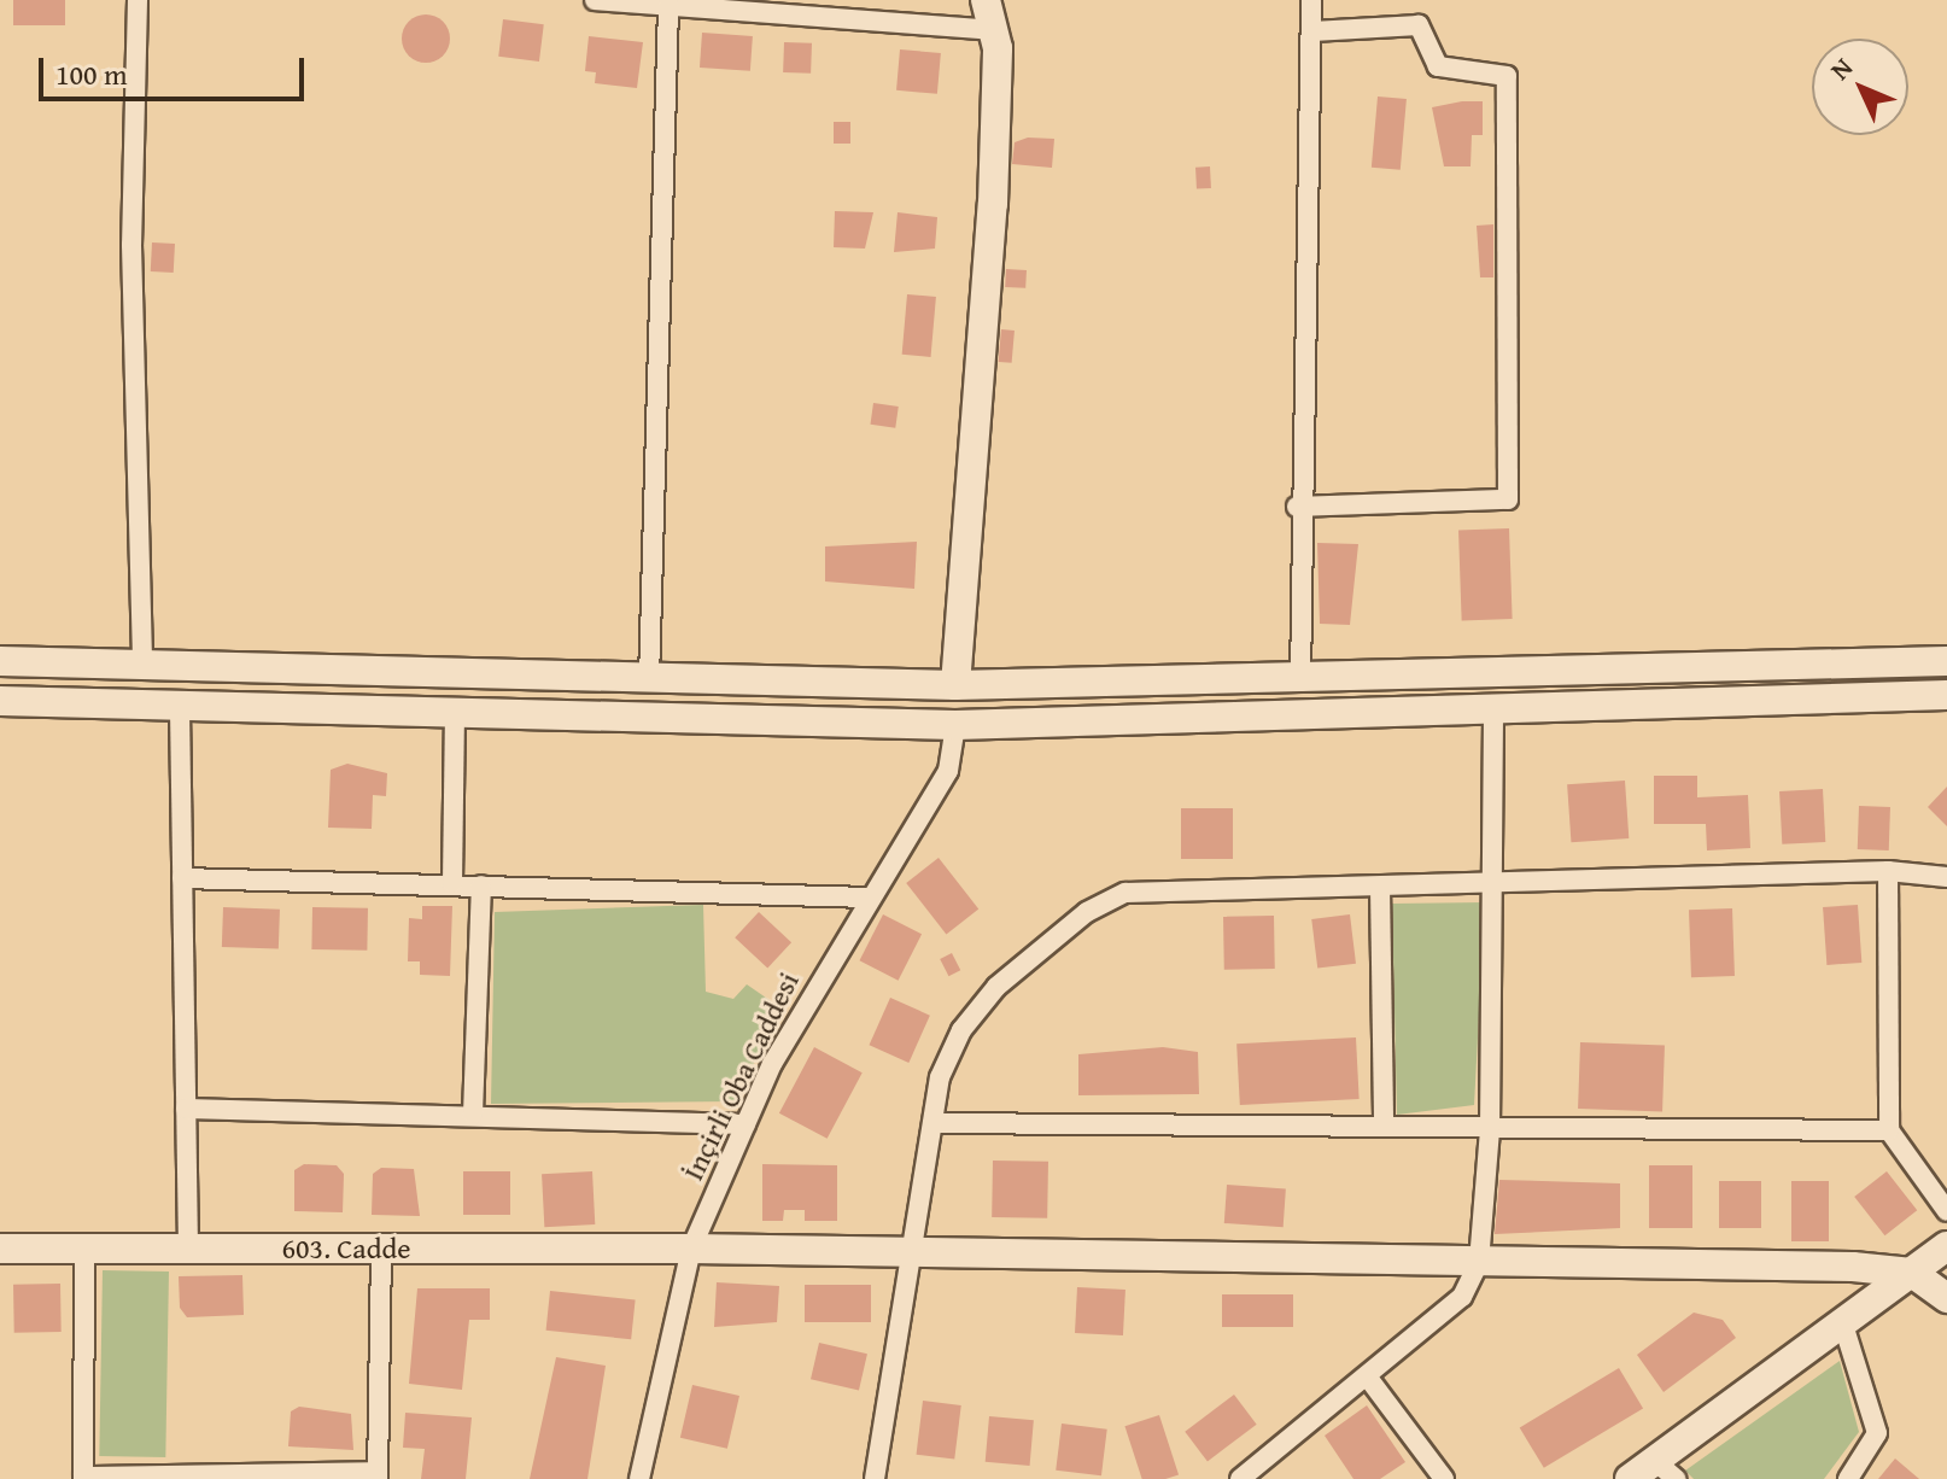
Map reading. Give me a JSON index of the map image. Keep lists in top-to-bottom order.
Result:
{
  "streets": {
    "main road": ["603. Cadde"],
    "street": ["İnçirli Oba Caddesi"]
  },
  "crossings": [
    ["İnçirli Oba Caddesi", "603. Cadde"]
  ],
  "scale_bar": "100 m",
  "north": "top left"
}
